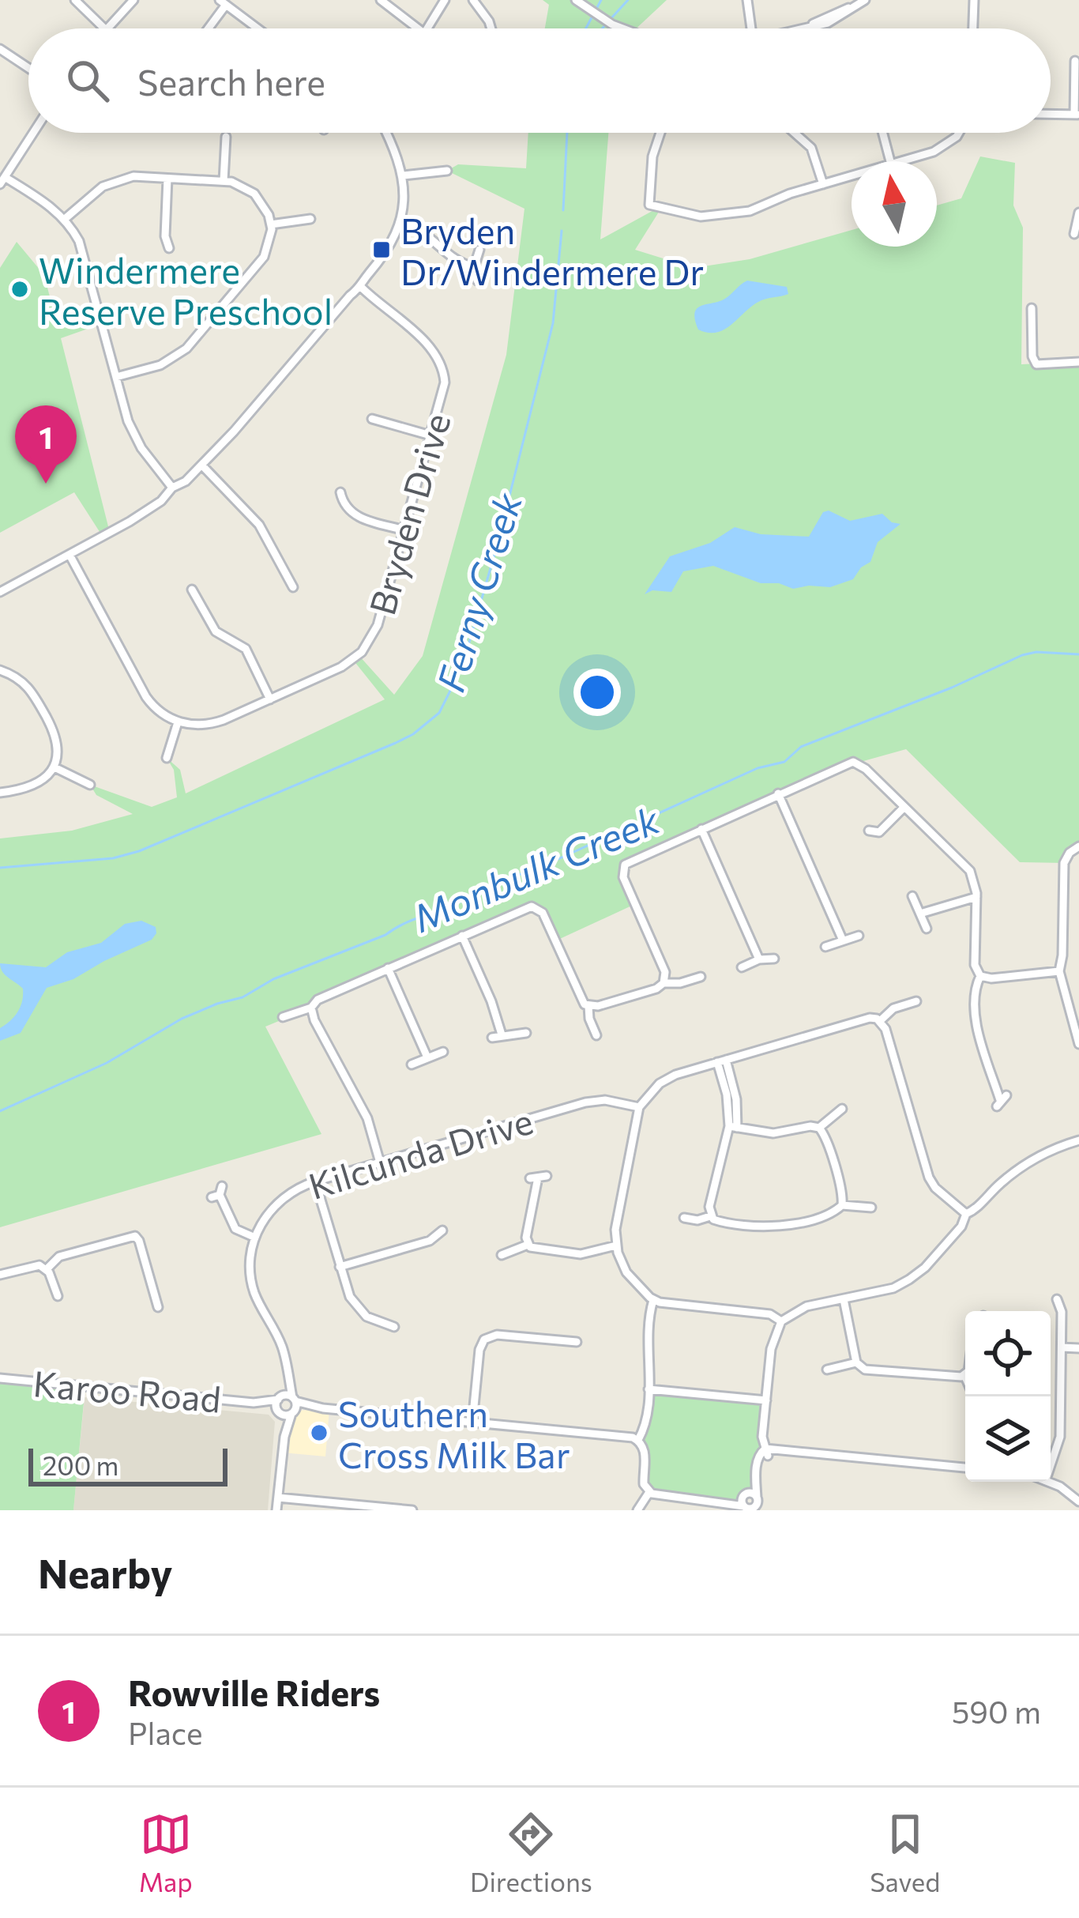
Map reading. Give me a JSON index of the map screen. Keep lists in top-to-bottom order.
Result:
{
  "streets": {
    "street": ["Bryden Drive", "Kilcunda Drive", "Karoo Road"]
  },
  "water": ["Ferny Creek", "Monbulk Creek"],
  "places": {
    "transit": ["Bryden Dr/Windermere Dr"],
    "other": ["Windermere Reserve Preschool", "Southern Cross Milk Bar"]
  },
  "scale_bar": "200 m",
  "north": "top",
  "page": {
    "search": "Search here",
    "pins": "1",
    "scale": "200 m",
    "heading": "Nearby",
    "list": [
      {
        "mark": "1",
        "name": "Rowville Riders",
        "note": "Place",
        "value": "590 m"
      }
    ],
    "nav": ["Map", "Directions", "Saved"]
  }
}
